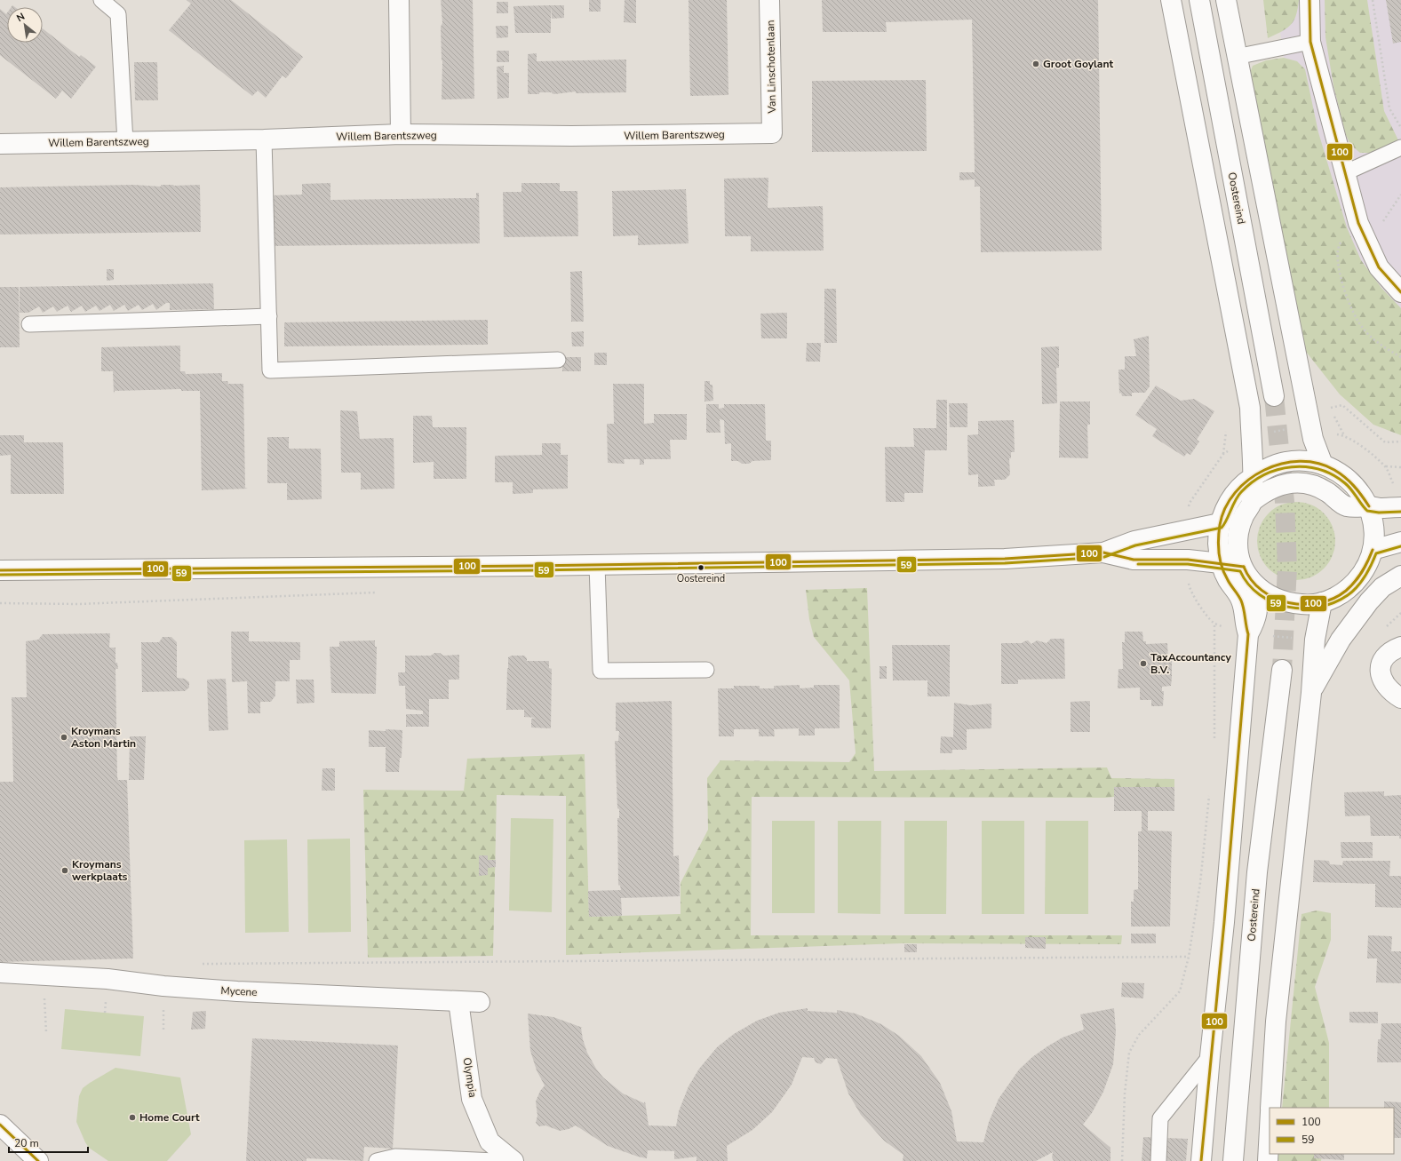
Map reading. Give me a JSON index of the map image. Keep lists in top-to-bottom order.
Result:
{
  "streets": {
    "main road": [
      "Van Linschotenlaan",
      "Willem Barentszweg",
      "Oostereind",
      "Mycene",
      "Olympia"
    ]
  },
  "crossings": [
    ["Van Linschotenlaan", "Willem Barentszweg"],
    ["Mycene", "Olympia"]
  ],
  "places": [
    "Groot Goylant",
    "Oostereind",
    "TaxAccountancy B.V.",
    "Kroymans Aston Martin",
    "Kroymans werkplaats",
    "Home Court"
  ],
  "lines": ["transit line 100", "transit line 59"],
  "legend": ["100", "59"],
  "scale_bar": "20 m",
  "north": "top left"
}
